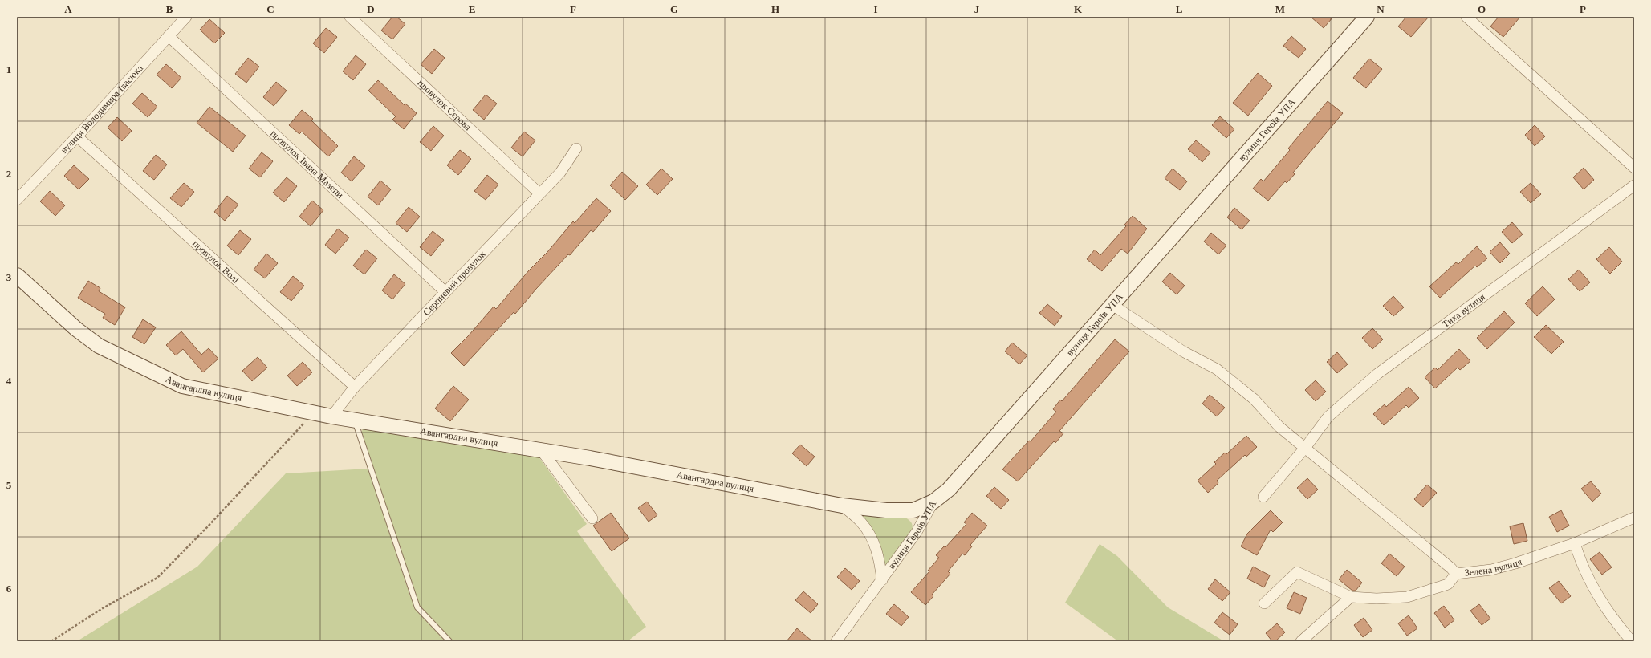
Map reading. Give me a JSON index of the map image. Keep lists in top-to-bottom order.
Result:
{
  "streets": {
    "street": [
      "провулок Сєрова",
      "вулиця Володимира Івасюка",
      "вулиця Героїв УПА",
      "провулок Івана Мазепи",
      "провулок Волі",
      "Серпневий провулок",
      "Тиха вулиця",
      "Авангардна вулиця",
      "Зелена вулиця"
    ]
  },
  "crossings": [
    ["провулок Сєрова", "Серпневий провулок"],
    ["вулиця Володимира Івасюка", "провулок Івана Мазепи"],
    ["вулиця Володимира Івасюка", "провулок Волі"],
    ["вулиця Героїв УПА", "Авангардна вулиця"],
    ["провулок Івана Мазепи", "Серпневий провулок"],
    ["провулок Волі", "Серпневий провулок"],
    ["Серпневий провулок", "Авангардна вулиця"]
  ],
  "grid": {
    "columns": [
      "A",
      "B",
      "C",
      "D",
      "E",
      "F",
      "G",
      "H",
      "I",
      "J",
      "K",
      "L",
      "M",
      "N",
      "O",
      "P"
    ],
    "rows": [
      "1",
      "2",
      "3",
      "4",
      "5",
      "6"
    ]
  }
}
